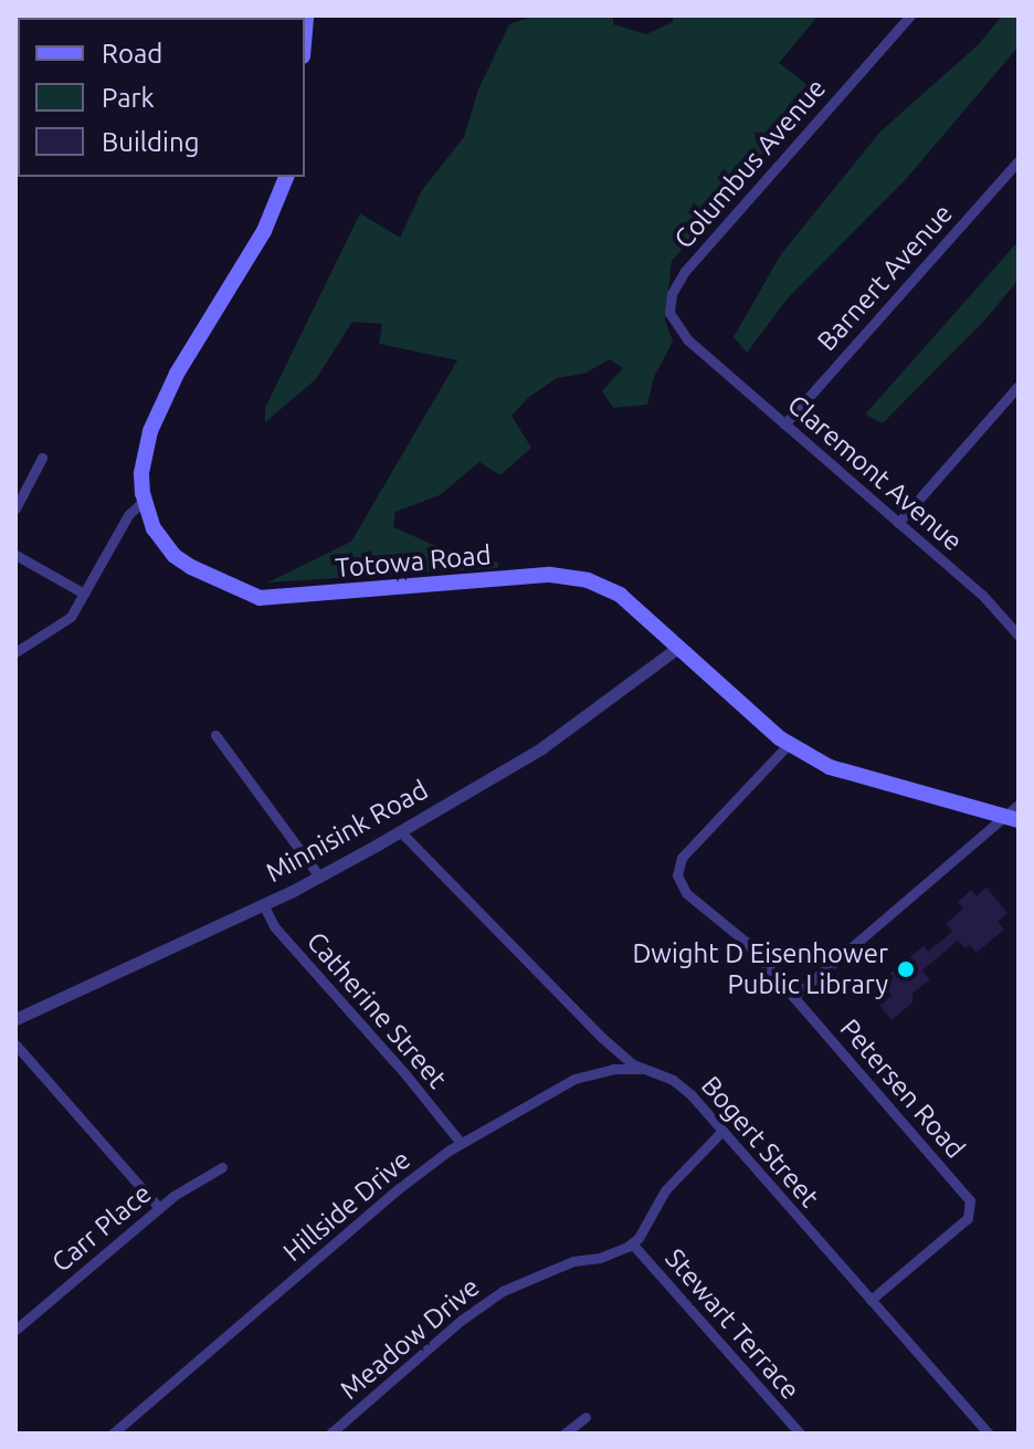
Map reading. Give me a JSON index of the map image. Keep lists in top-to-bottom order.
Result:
{
  "streets": {
    "main road": ["Totowa Road"],
    "street": [
      "Columbus Avenue",
      "Barnert Avenue",
      "Claremont Avenue",
      "Minnisink Road",
      "Catherine Street",
      "Petersen Road",
      "Bogert Street",
      "Hillside Drive",
      "Carr Place",
      "Stewart Terrace",
      "Meadow Drive"
    ]
  },
  "crossings": [
    ["Columbus Avenue", "Claremont Avenue"],
    ["Barnert Avenue", "Claremont Avenue"],
    ["Totowa Road", "Minnisink Road"],
    ["Totowa Road", "Petersen Road"],
    ["Minnisink Road", "Catherine Street"],
    ["Minnisink Road", "Bogert Street"],
    ["Catherine Street", "Hillside Drive"],
    ["Petersen Road", "Bogert Street"],
    ["Bogert Street", "Hillside Drive"],
    ["Stewart Terrace", "Meadow Drive"]
  ],
  "places": ["Dwight D Eisenhower Public Library"],
  "legend": ["Road", "Park", "Building"]
}
